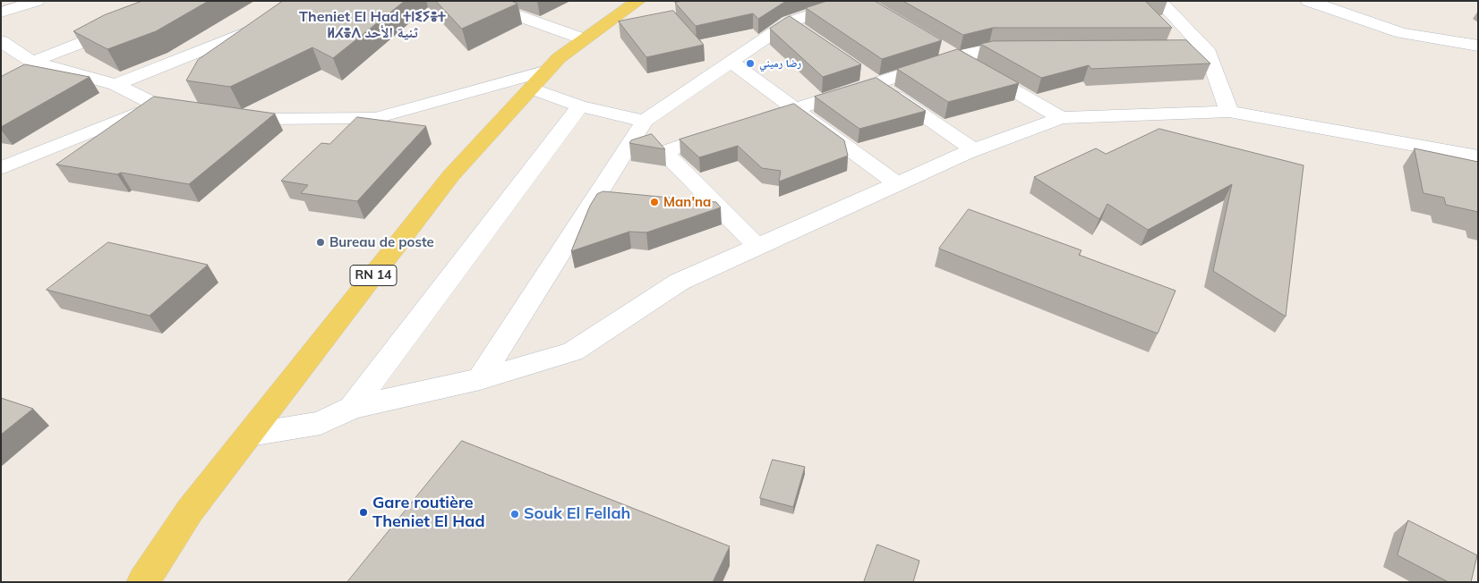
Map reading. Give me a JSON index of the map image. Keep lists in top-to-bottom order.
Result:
{
  "streets": {
    "main road": ["RN 14"]
  },
  "districts": ["Theniet El Had ⵜⵏⵉⵢⴻⵜ ⵍⵃⴻⴷ ثنية الأحد"],
  "places": [
    "رضا رميني",
    "Man'na",
    "Bureau de poste",
    "Gare routière Theniet El Had",
    "Souk El Fellah"
  ]
}
